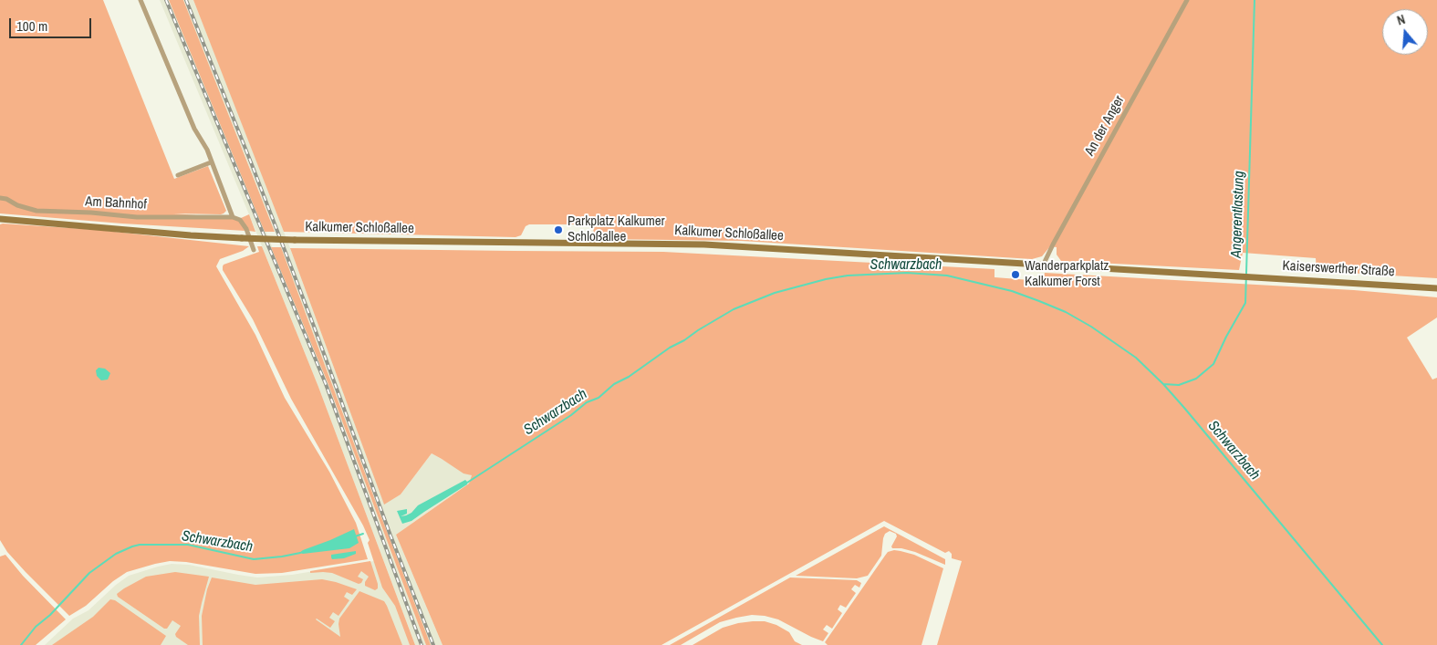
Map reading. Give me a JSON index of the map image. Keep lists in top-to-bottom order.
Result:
{
  "streets": {
    "main road": ["Kalkumer Schloßallee", "Kaiserswerther Straße"],
    "street": ["An der Anger", "Am Bahnhof"]
  },
  "crossings": [
    ["An der Anger", "Kalkumer Schloßallee"],
    ["Kalkumer Schloßallee", "Kaiserswerther Straße"]
  ],
  "water": ["Angerentlastung", "Schwarzbach"],
  "places": ["Parkplatz Kalkumer Schloßallee", "Wanderparkplatz Kalkumer Forst"],
  "scale_bar": "100 m",
  "north": "top"
}
